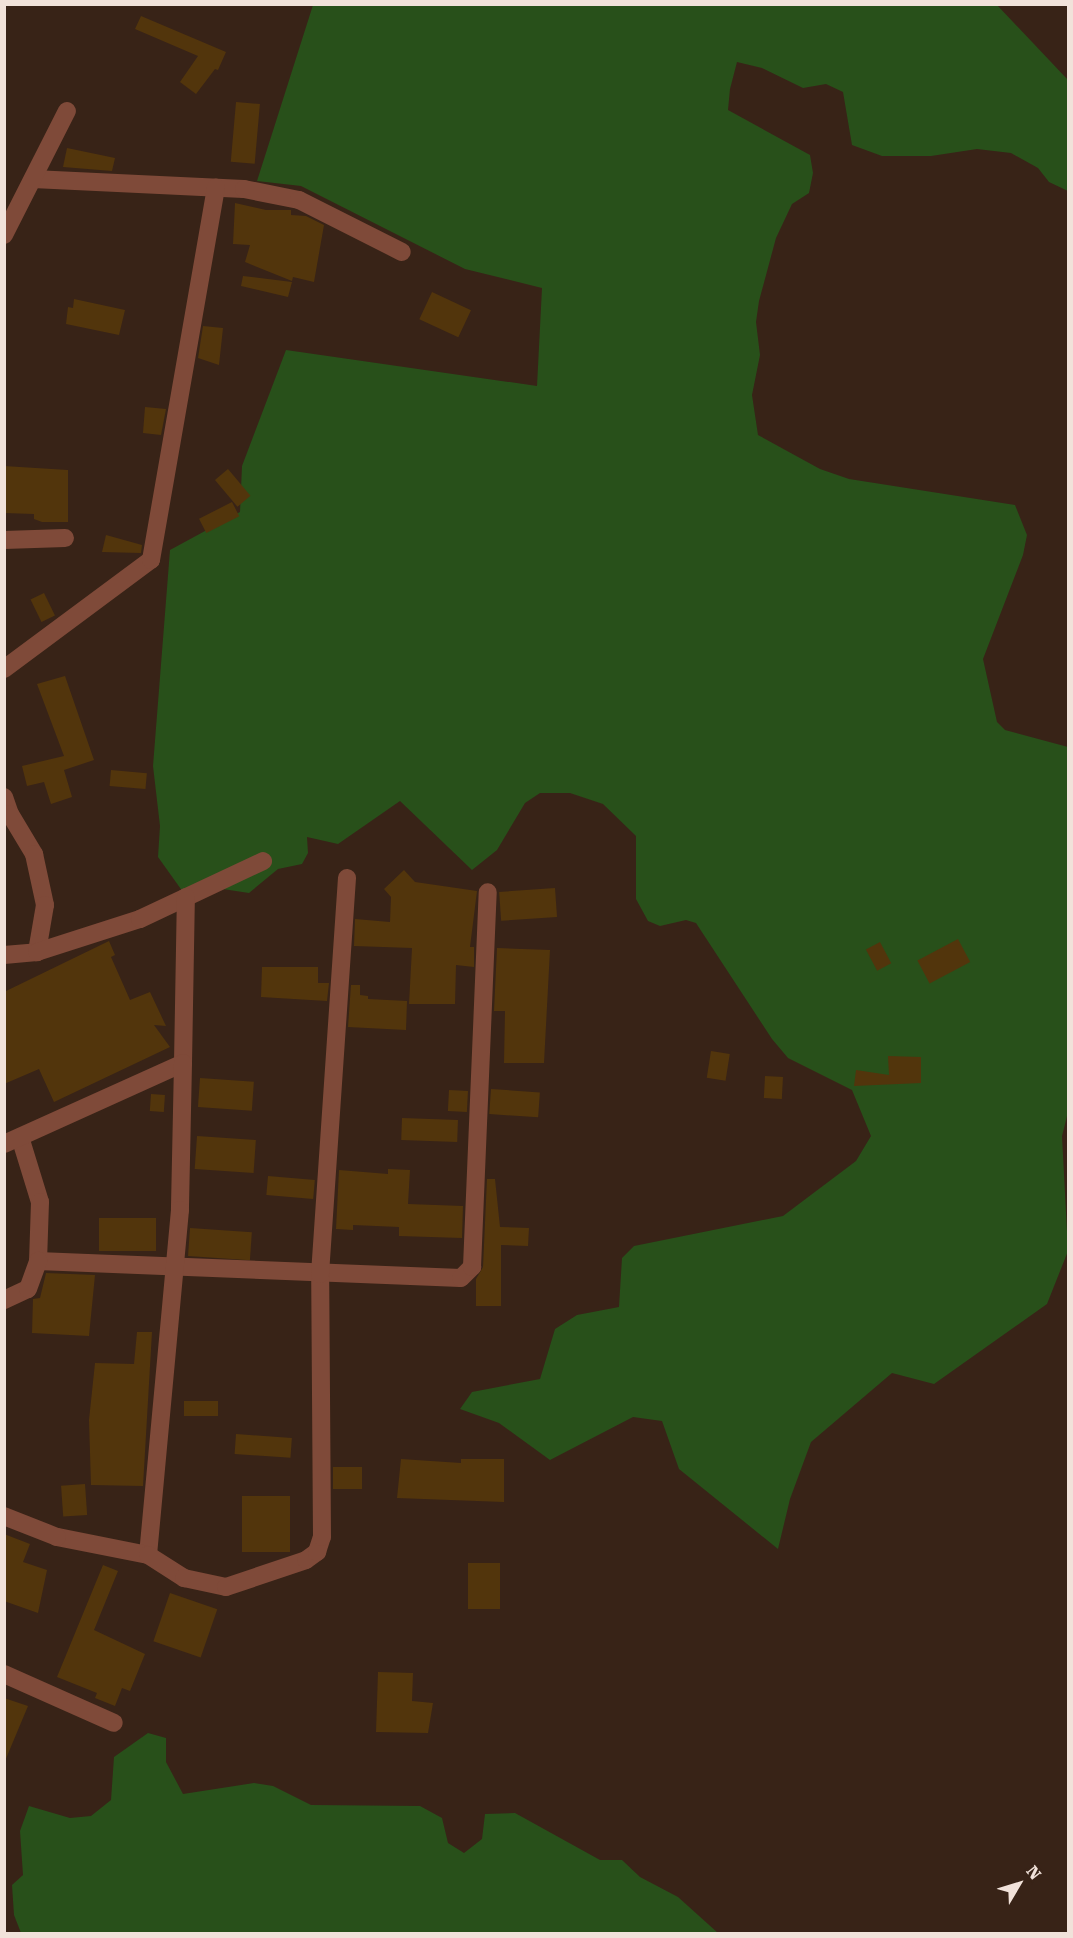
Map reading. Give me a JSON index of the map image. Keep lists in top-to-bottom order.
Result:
{
  "north": "top right"
}
